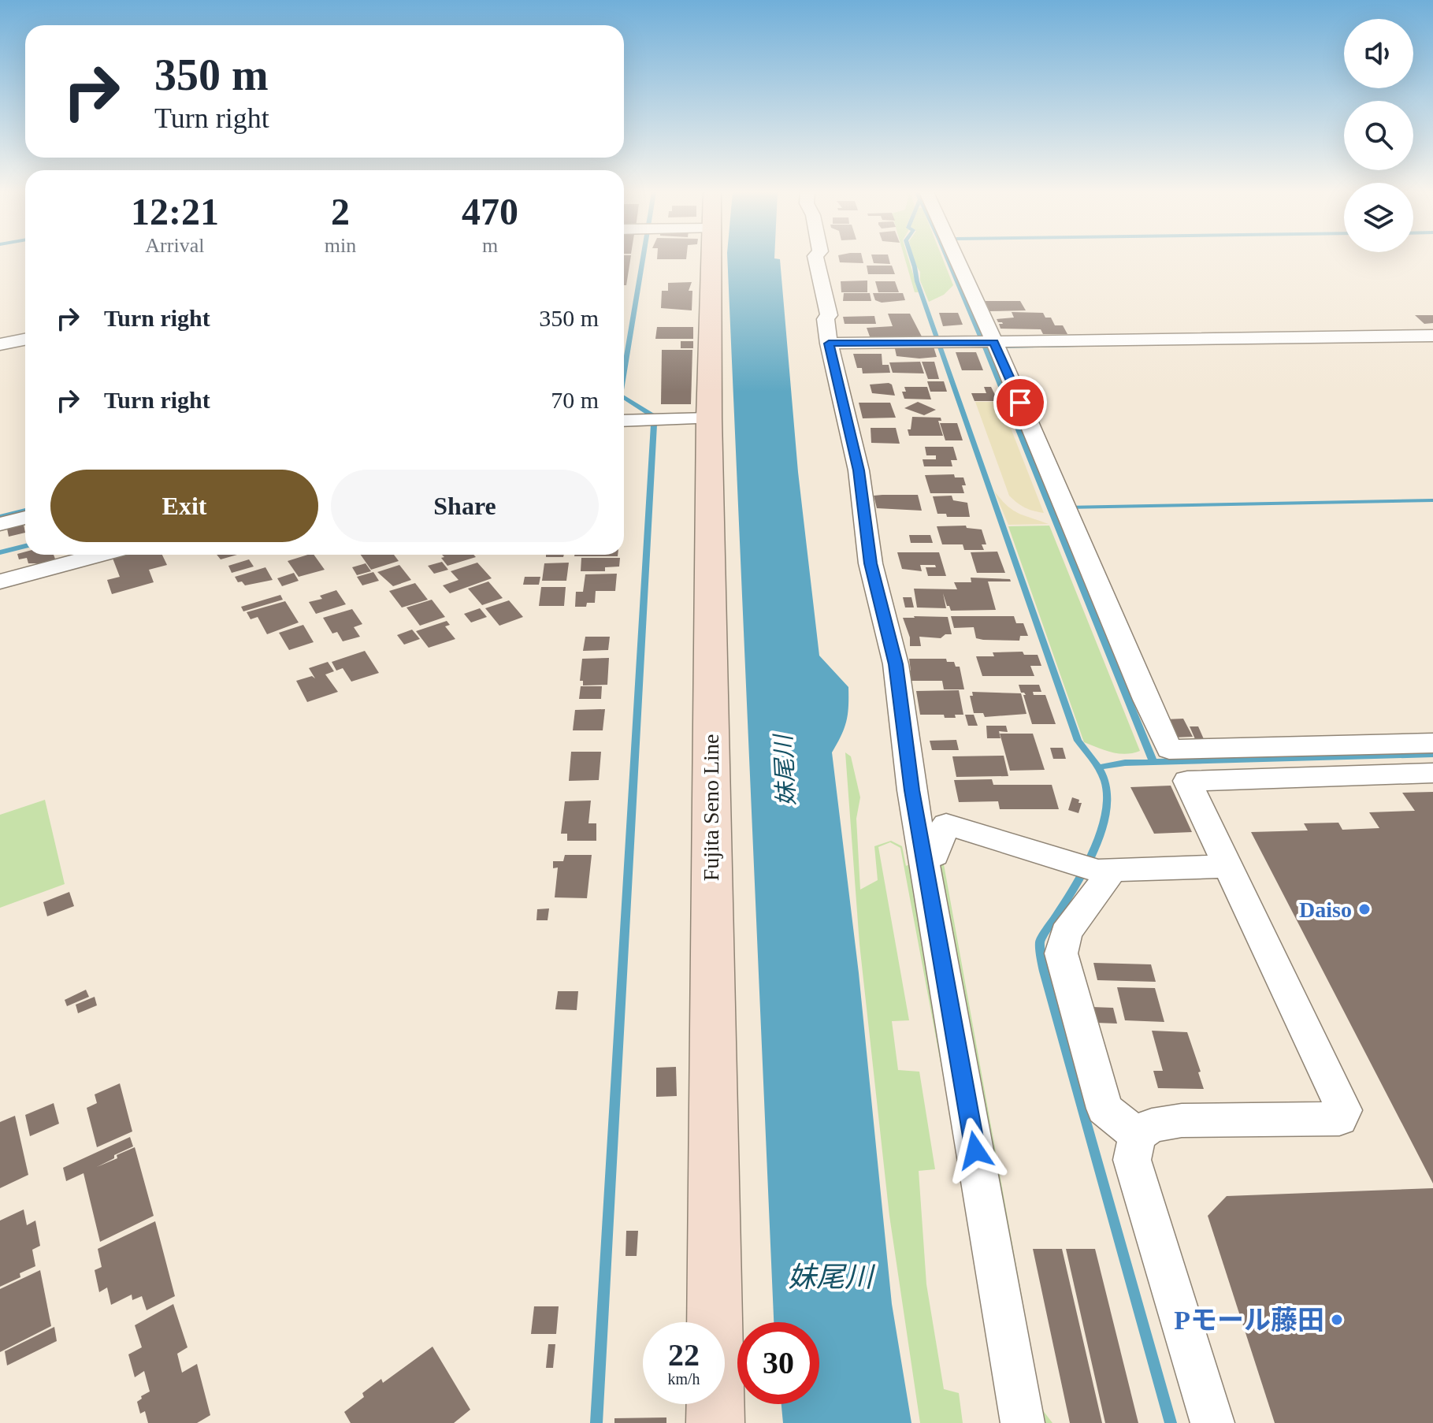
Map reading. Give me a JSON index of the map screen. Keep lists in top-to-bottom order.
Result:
{
  "streets": {
    "main road": ["Fujita Seno Line"]
  },
  "water": ["妹尾川"],
  "places": ["Daiso", "Pモール藤田"],
  "page": {
    "turn": ["350 m", "Turn right"],
    "eta": [
      "12:21",
      "Arrival",
      "2",
      "min",
      "470",
      "m"
    ],
    "list": [
      {
        "name": "Turn right",
        "value": "350 m"
      },
      {
        "name": "Turn right",
        "value": "70 m"
      }
    ],
    "buttons": ["Exit", "Share"],
    "speed": "22 km/h",
    "limit": "30"
  }
}
